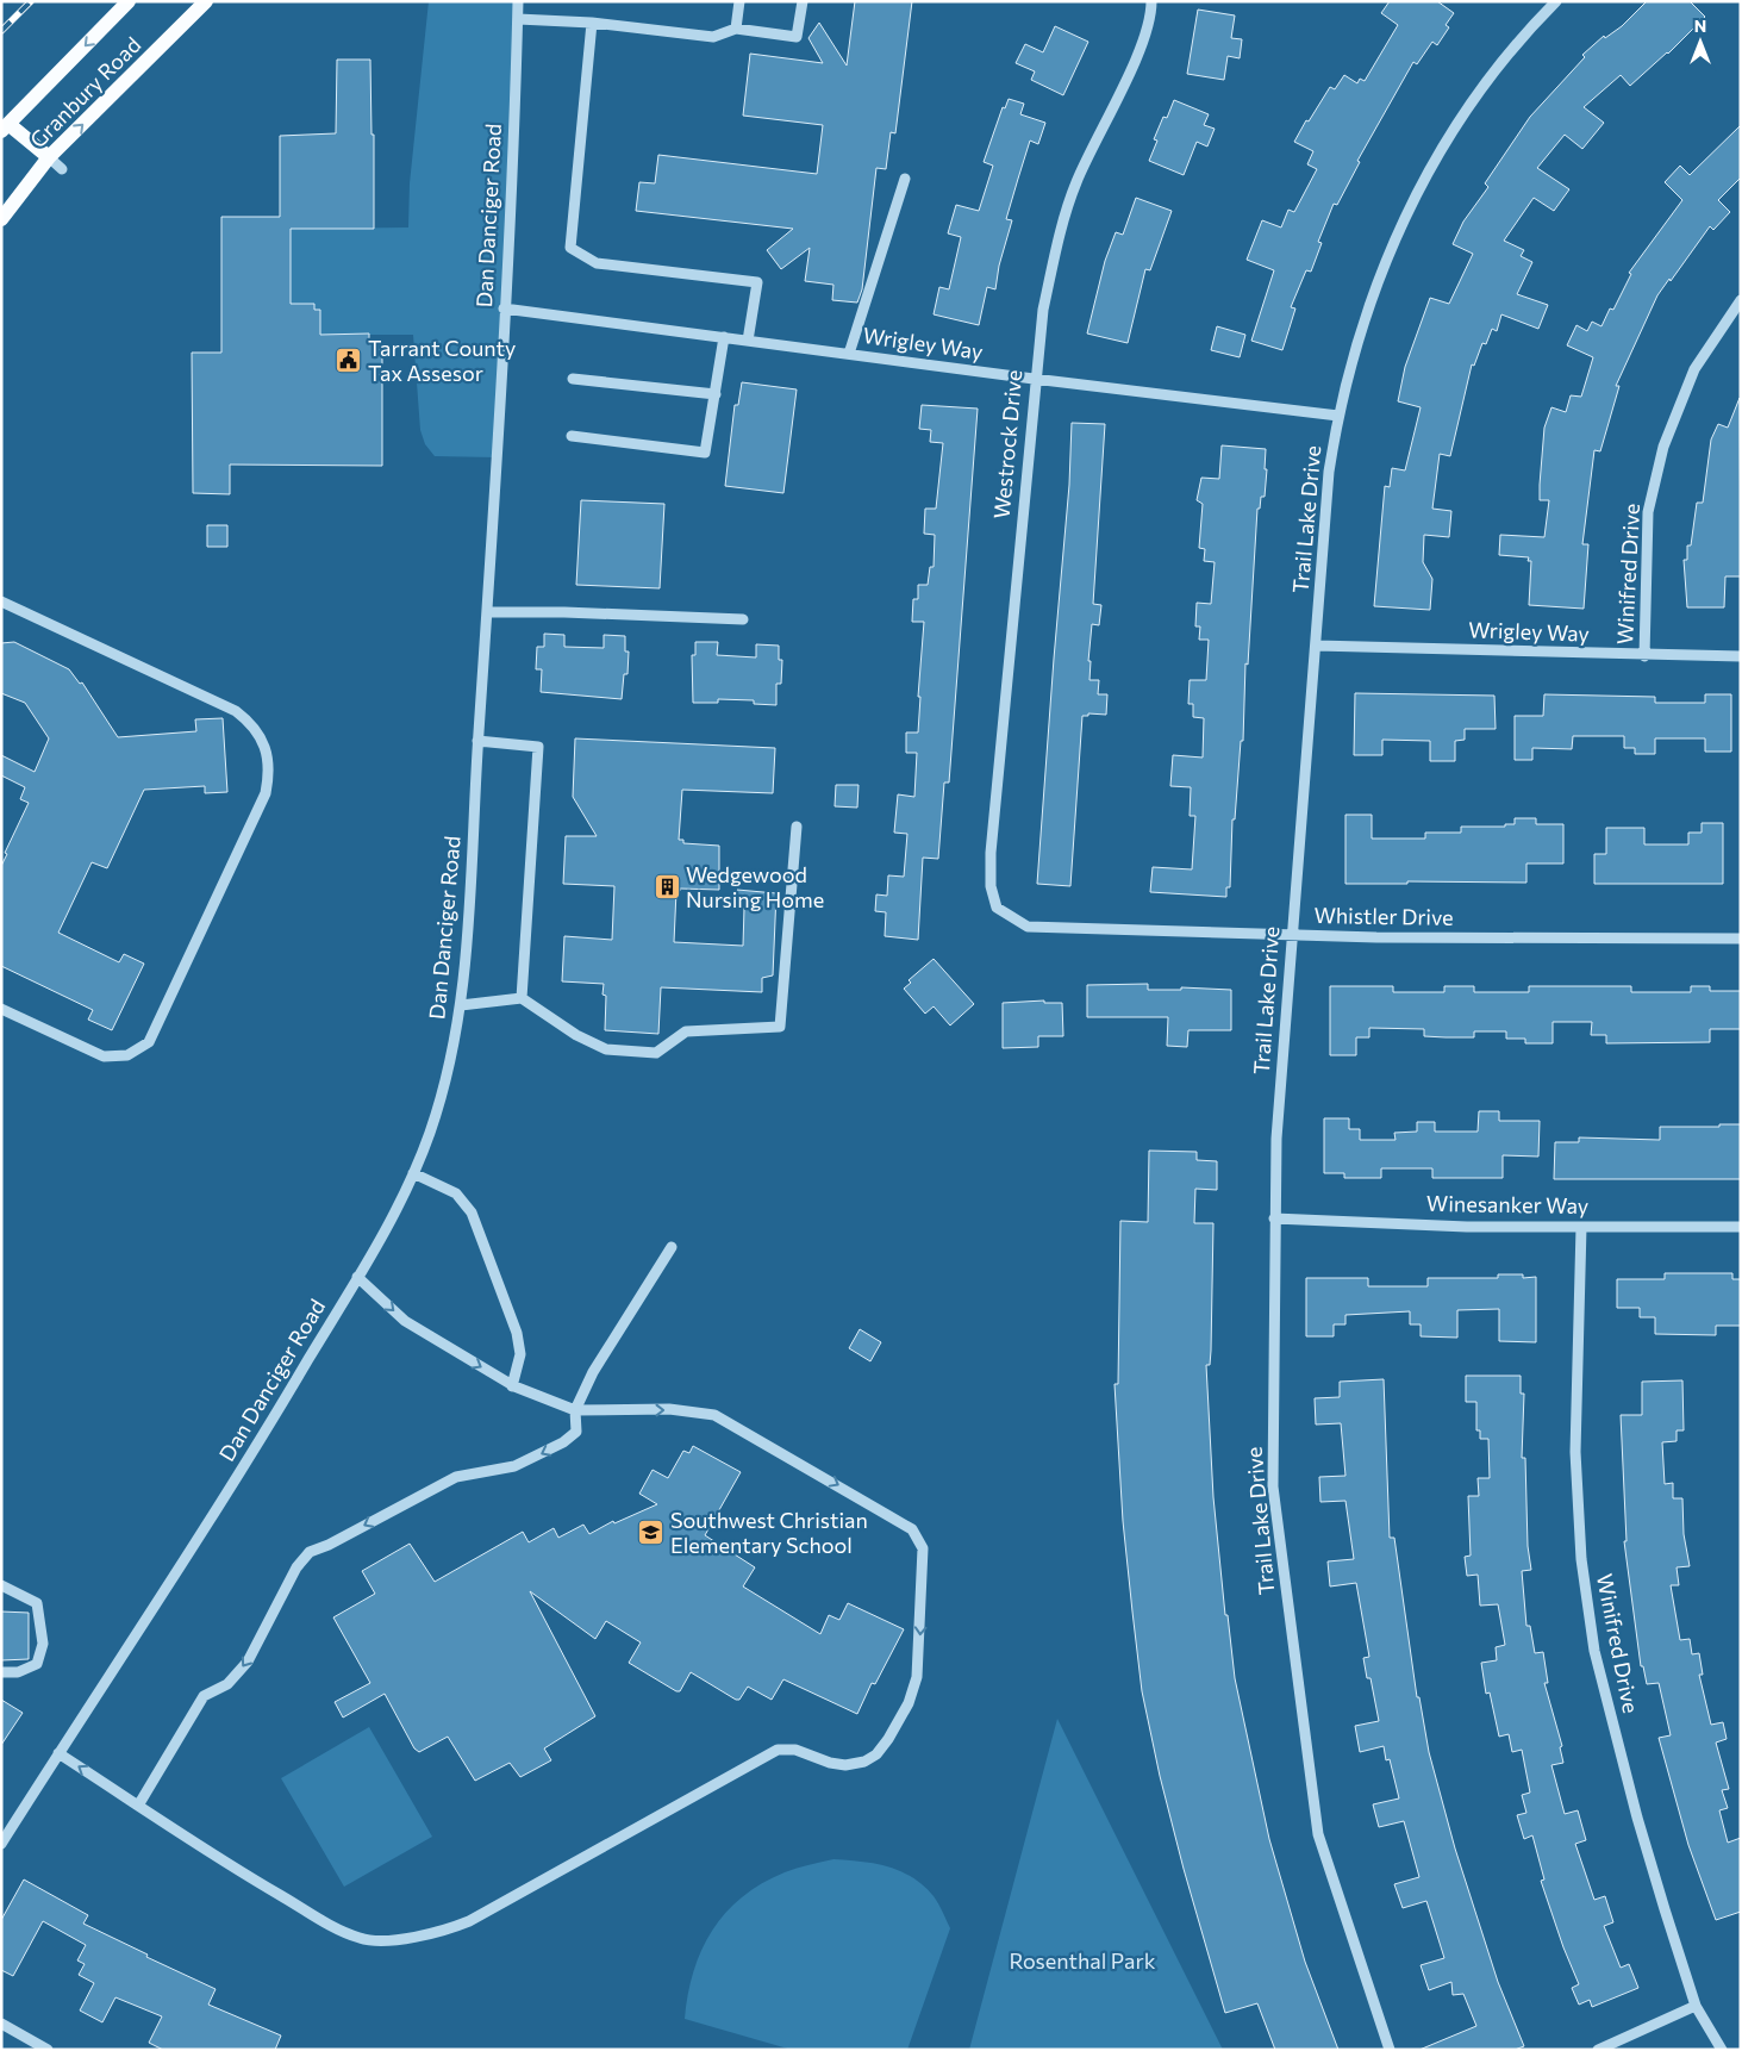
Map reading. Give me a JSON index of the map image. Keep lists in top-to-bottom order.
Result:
{
  "streets": {
    "main road": ["Granbury Road"],
    "street": [
      "Dan Danciger Road",
      "Wrigley Way",
      "Westrock Drive",
      "Trail Lake Drive",
      "Winifred Drive",
      "Whistler Drive",
      "Winesanker Way"
    ]
  },
  "crossings": [
    ["Dan Danciger Road", "Wrigley Way"],
    ["Wrigley Way", "Westrock Drive"],
    ["Wrigley Way", "Trail Lake Drive"],
    ["Wrigley Way", "Winifred Drive"],
    ["Westrock Drive", "Whistler Drive"],
    ["Trail Lake Drive", "Whistler Drive"],
    ["Trail Lake Drive", "Winesanker Way"],
    ["Winifred Drive", "Winesanker Way"]
  ],
  "parks": ["Rosenthal Park"],
  "places": {
    "public building": ["Tarrant County Tax Assesor"],
    "building": ["Wedgewood Nursing Home"],
    "school or university": ["Southwest Christian Elementary School"]
  },
  "north": "top"
}
